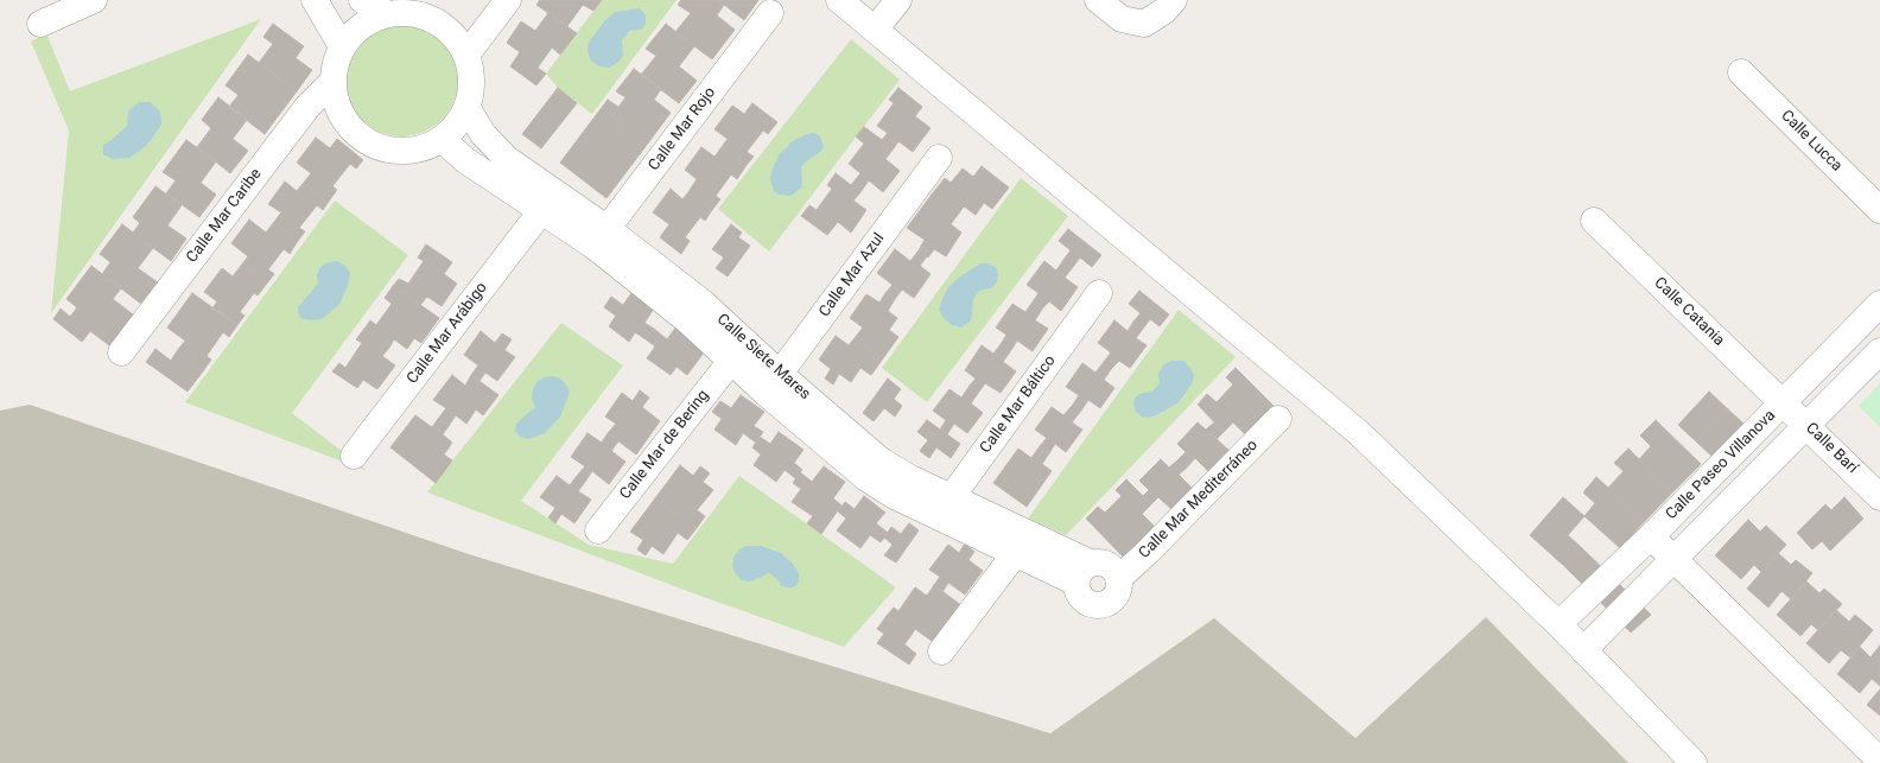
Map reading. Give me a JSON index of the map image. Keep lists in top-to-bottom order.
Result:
{
  "streets": {
    "street": [
      "Calle Mar Rojo",
      "Calle Lucca",
      "Calle Mar Caribe",
      "Calle Mar Azul",
      "Calle Catania",
      "Calle Mar Arábigo",
      "Calle Siete Mares",
      "Calle Mar Báltico",
      "Calle Mar de Bering",
      "Calle Barí",
      "Calle Paseo Villanova",
      "Calle Mar Mediterráneo"
    ]
  },
  "crossings": [
    ["Calle Mar Rojo", "Calle Siete Mares"],
    ["Calle Mar Caribe", "Calle Siete Mares"],
    ["Calle Mar Azul", "Calle Siete Mares"],
    ["Calle Catania", "Calle Barí"],
    ["Calle Catania", "Calle Paseo Villanova"],
    ["Calle Mar Arábigo", "Calle Siete Mares"],
    ["Calle Siete Mares", "Calle Mar Báltico"],
    ["Calle Siete Mares", "Calle Mar de Bering"],
    ["Calle Siete Mares", "Calle Mar Mediterráneo"],
    ["Calle Barí", "Calle Paseo Villanova"]
  ]
}
